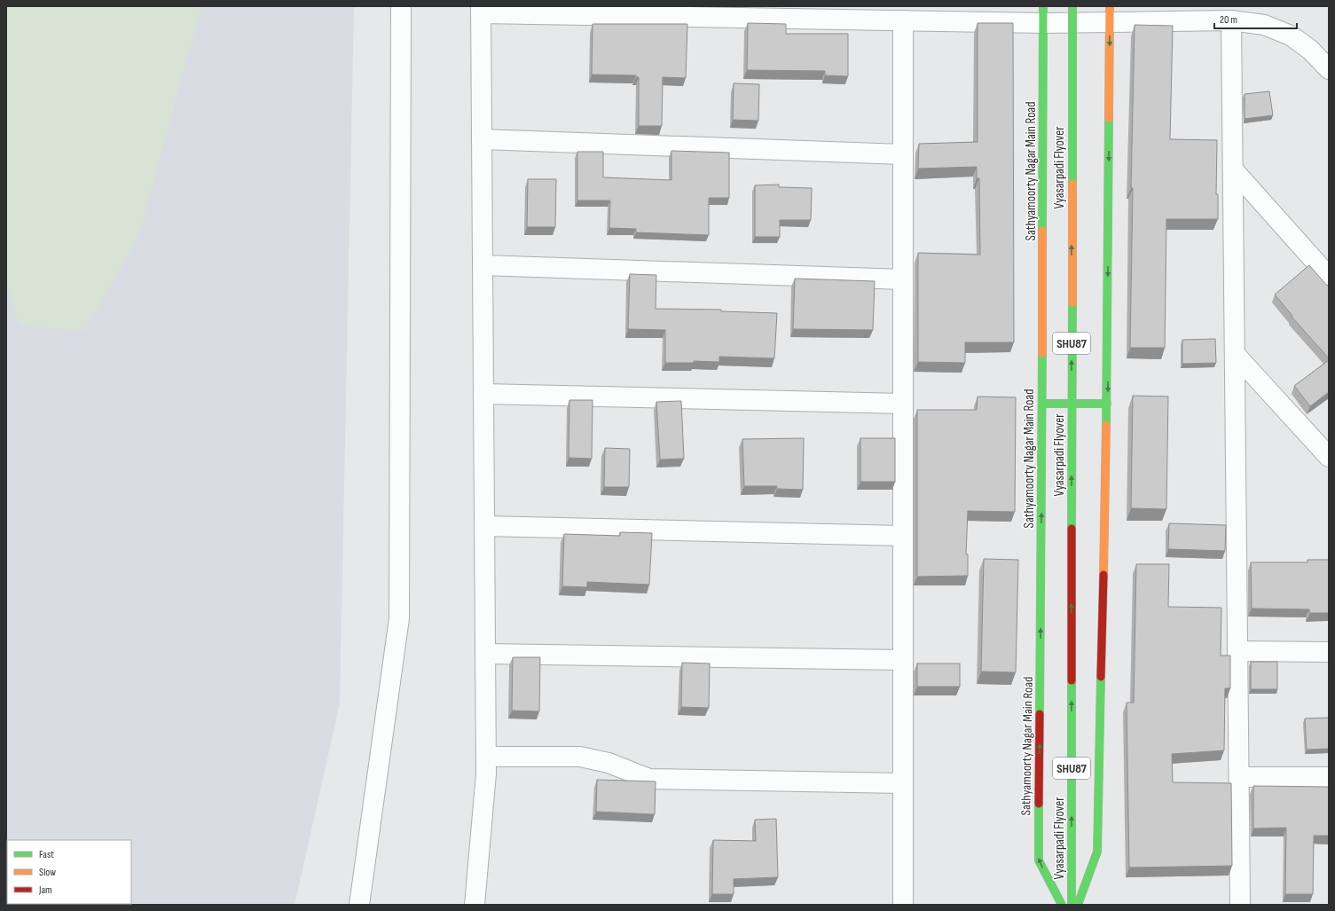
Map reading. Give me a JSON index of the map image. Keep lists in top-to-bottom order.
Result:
{
  "streets": {
    "street": ["Vyasarpadi Flyover", "Sathyamoorty Nagar Main Road", "SHU87"]
  },
  "legend": ["Fast", "Slow", "Jam"],
  "scale_bar": "20 m"
}
